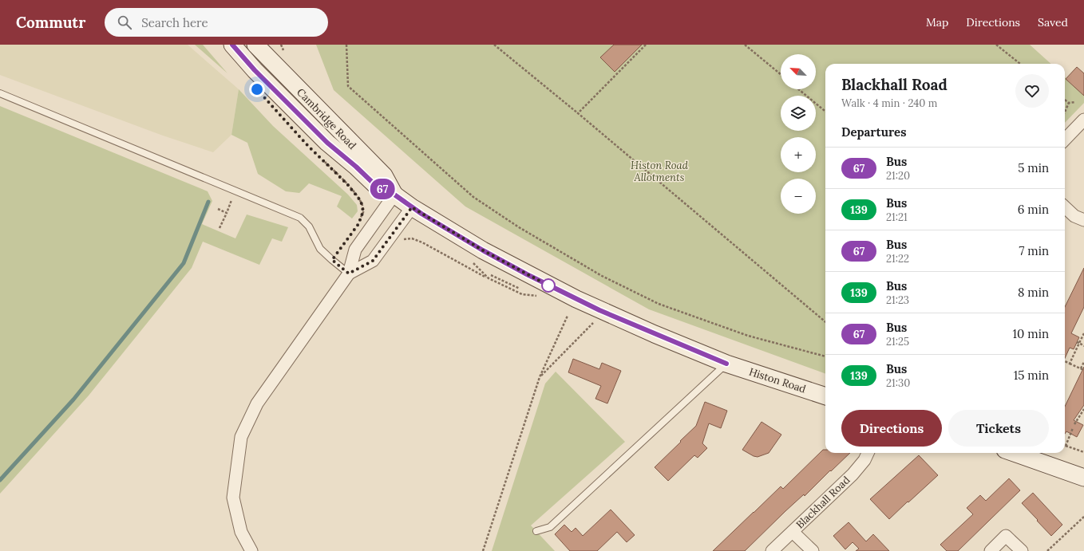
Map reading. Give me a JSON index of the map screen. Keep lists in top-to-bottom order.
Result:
{
  "streets": {
    "main road": ["Cambridge Road", "Histon Road"],
    "street": ["Blackhall Road"]
  },
  "crossings": [
    ["Cambridge Road", "Histon Road"]
  ],
  "parks": ["Histon Road Allotments"],
  "lines": ["bus line 67"],
  "north": "top left",
  "page": {
    "header": "Commutr",
    "search": "Search here",
    "nav": ["Map", "Directions", "Saved"],
    "on_map": "67",
    "map_buttons": ["+", "−"],
    "heading": [
      ["Blackhall Road", "Walk · 4 min · 240 m"],
      "Departures"
    ],
    "list": [
      {
        "mark": "67",
        "name": "Bus",
        "note": "21:20",
        "value": "5 min"
      },
      {
        "mark": "139",
        "name": "Bus",
        "note": "21:21",
        "value": "6 min"
      },
      {
        "mark": "67",
        "name": "Bus",
        "note": "21:22",
        "value": "7 min"
      },
      {
        "mark": "139",
        "name": "Bus",
        "note": "21:23",
        "value": "8 min"
      },
      {
        "mark": "67",
        "name": "Bus",
        "note": "21:25",
        "value": "10 min"
      },
      {
        "mark": "139",
        "name": "Bus",
        "note": "21:30",
        "value": "15 min"
      }
    ],
    "buttons": ["Directions", "Tickets"]
  }
}
